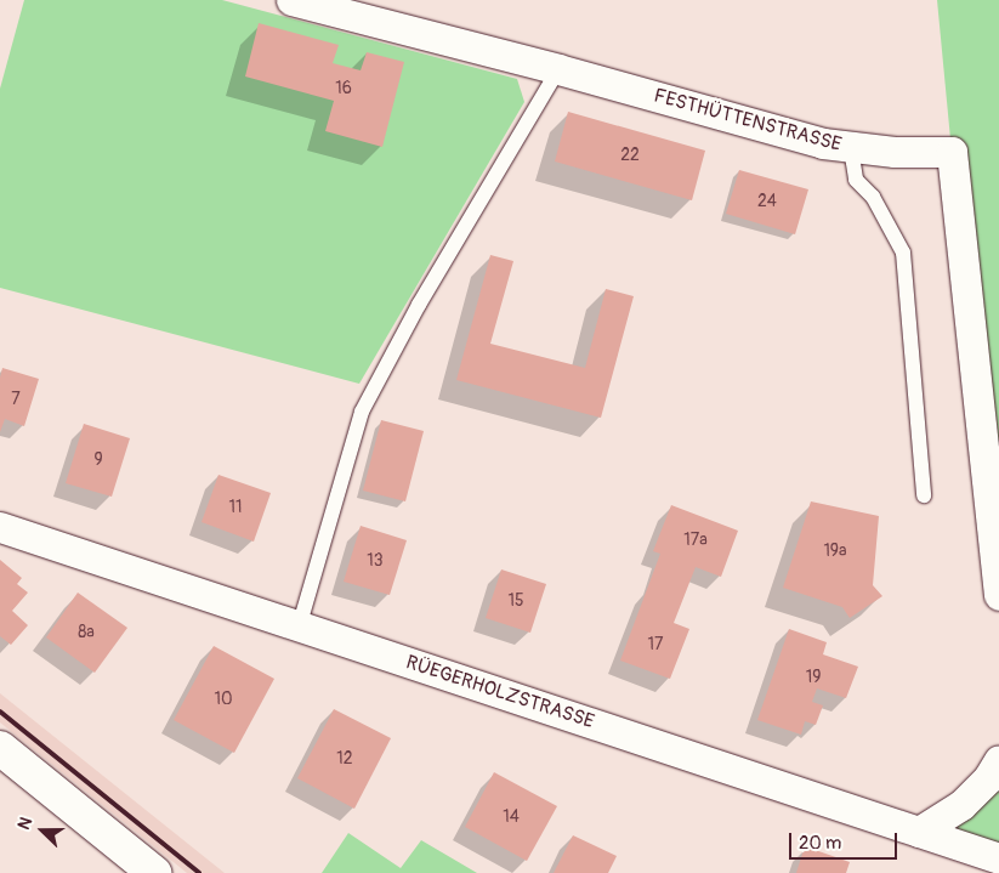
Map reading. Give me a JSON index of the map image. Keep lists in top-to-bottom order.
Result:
{
  "streets": {
    "street": ["FESTHÜTTENSTRASSE", "RÜEGERHOLZSTRASSE"]
  },
  "house_numbers": [
    "16",
    "22",
    "24",
    "7",
    "9",
    "11",
    "17a",
    "19a",
    "13",
    "15",
    "8a",
    "17",
    "19",
    "10",
    "12",
    "14"
  ],
  "scale_bar": "20 m",
  "north": "left"
}
